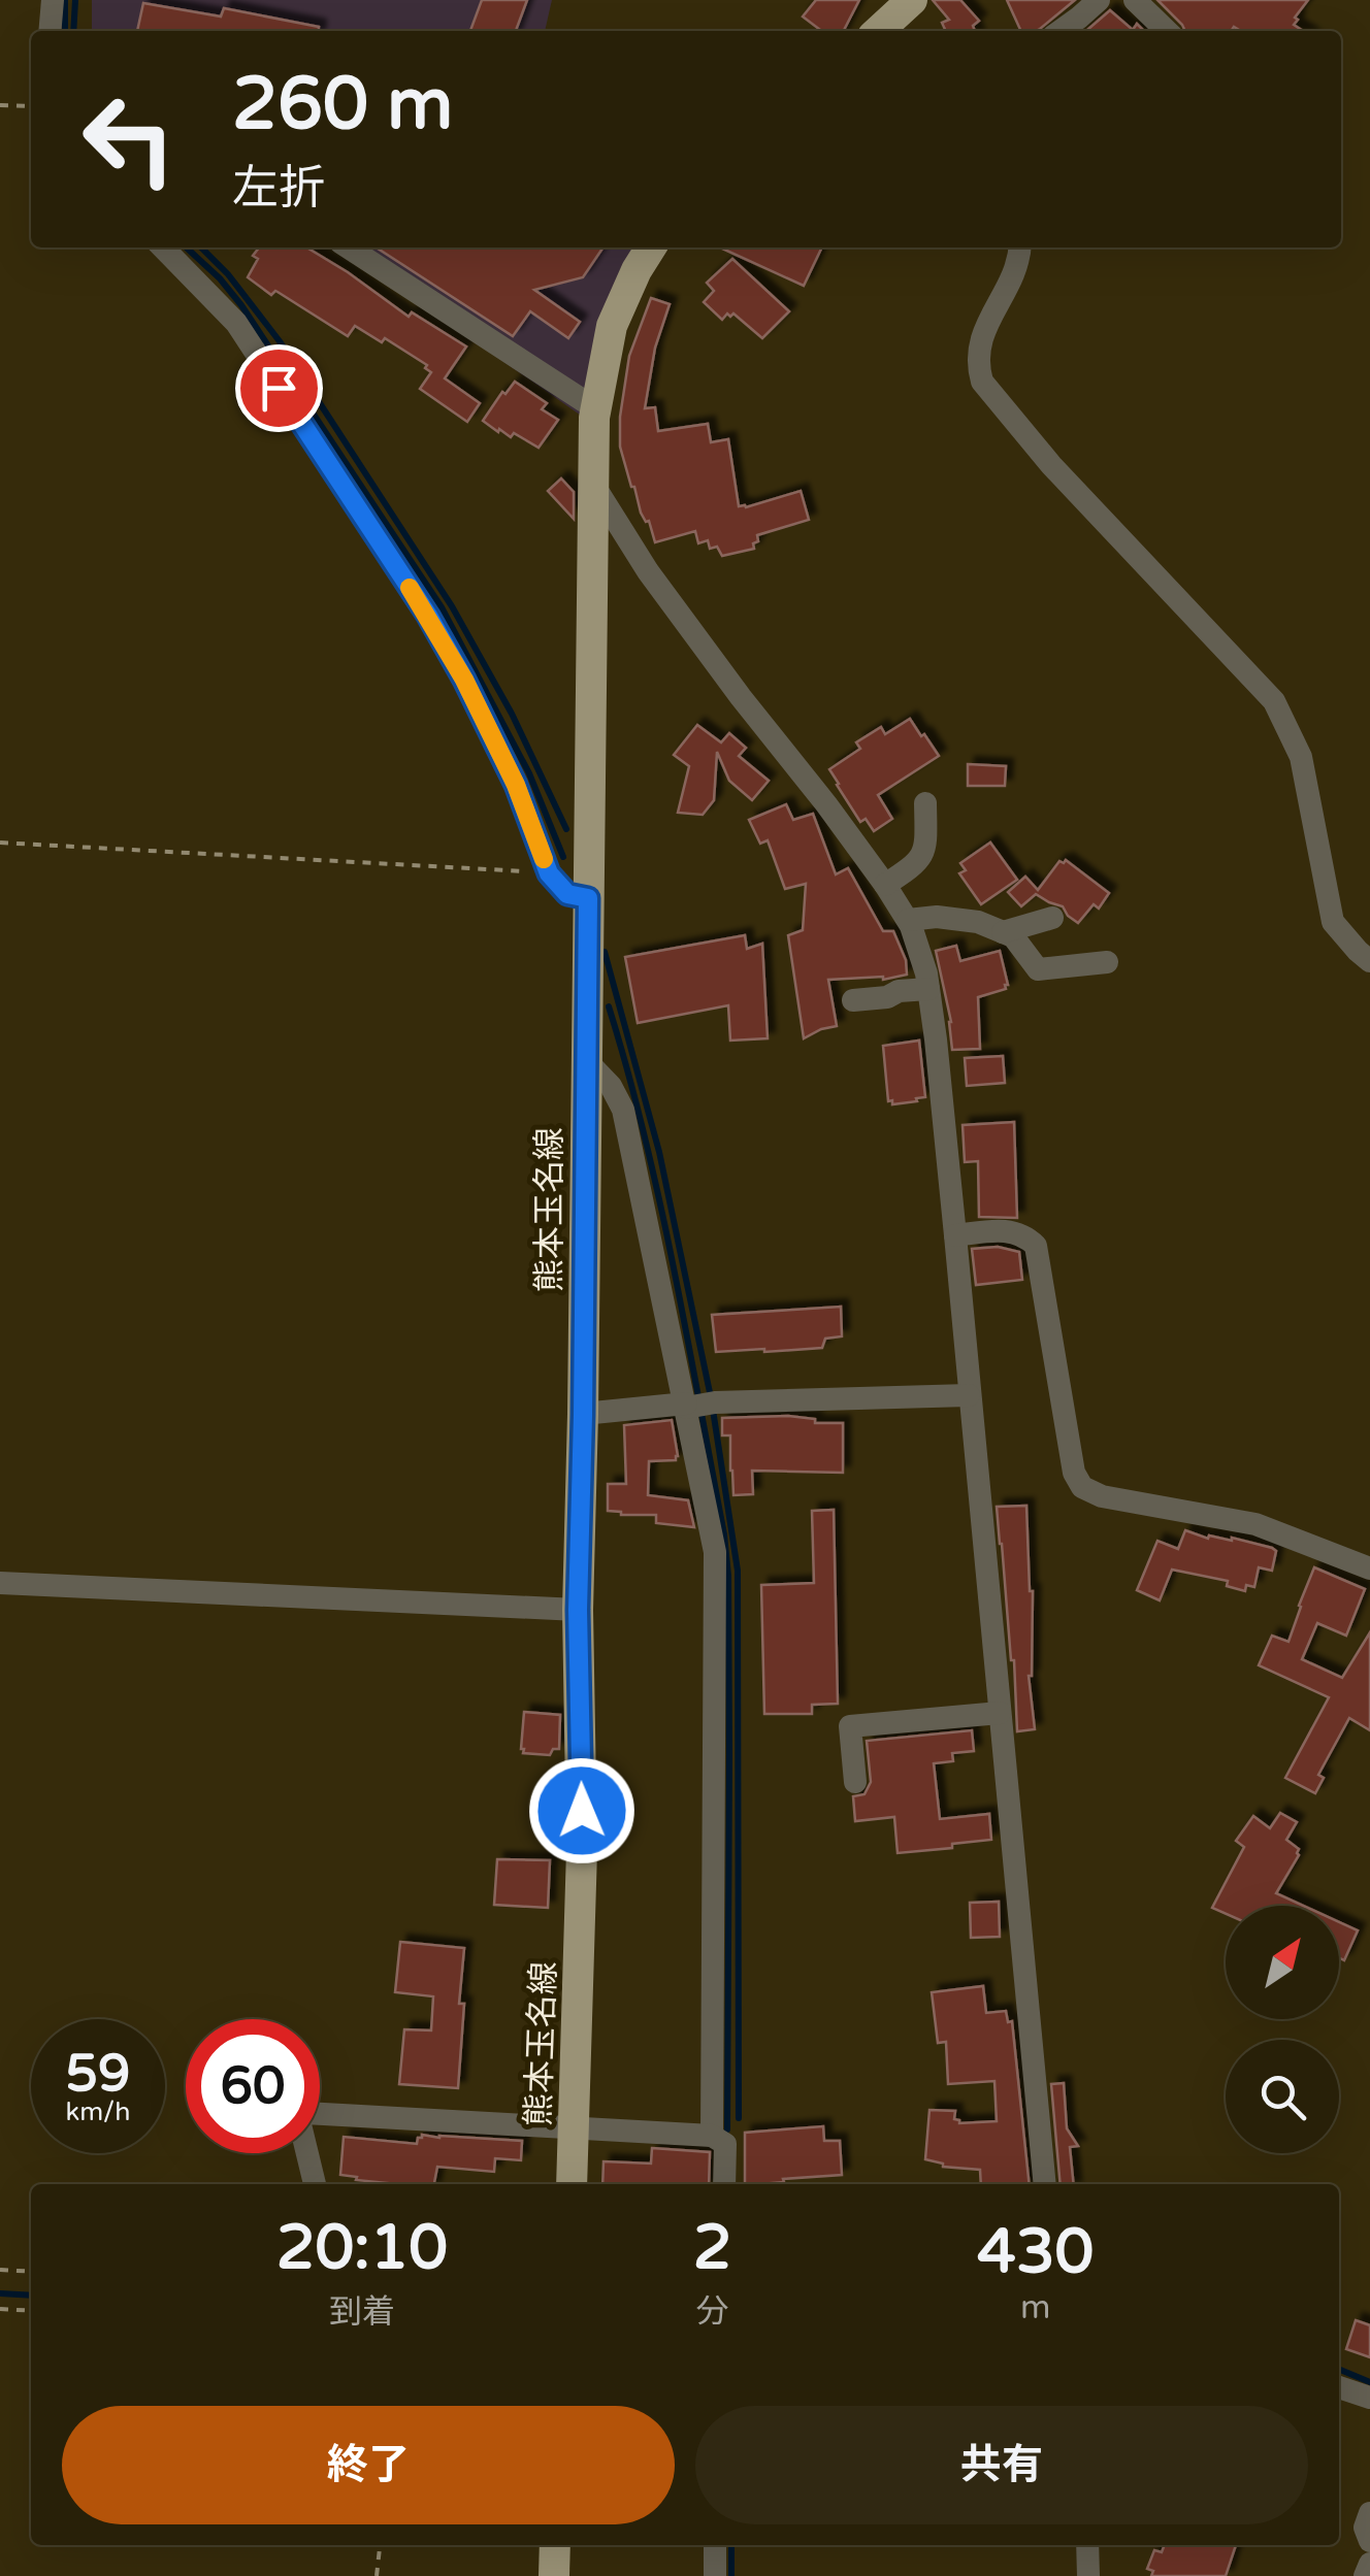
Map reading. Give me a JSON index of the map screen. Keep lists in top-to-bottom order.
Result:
{
  "streets": {
    "main road": ["熊本玉名線"]
  },
  "north": "top right",
  "page": {
    "turn": ["260 m", "左折"],
    "speed": "59 km/h",
    "limit": "60",
    "eta": [
      "20:10",
      "到着",
      "2",
      "分",
      "430",
      "m"
    ],
    "buttons": ["終了", "共有"]
  }
}
